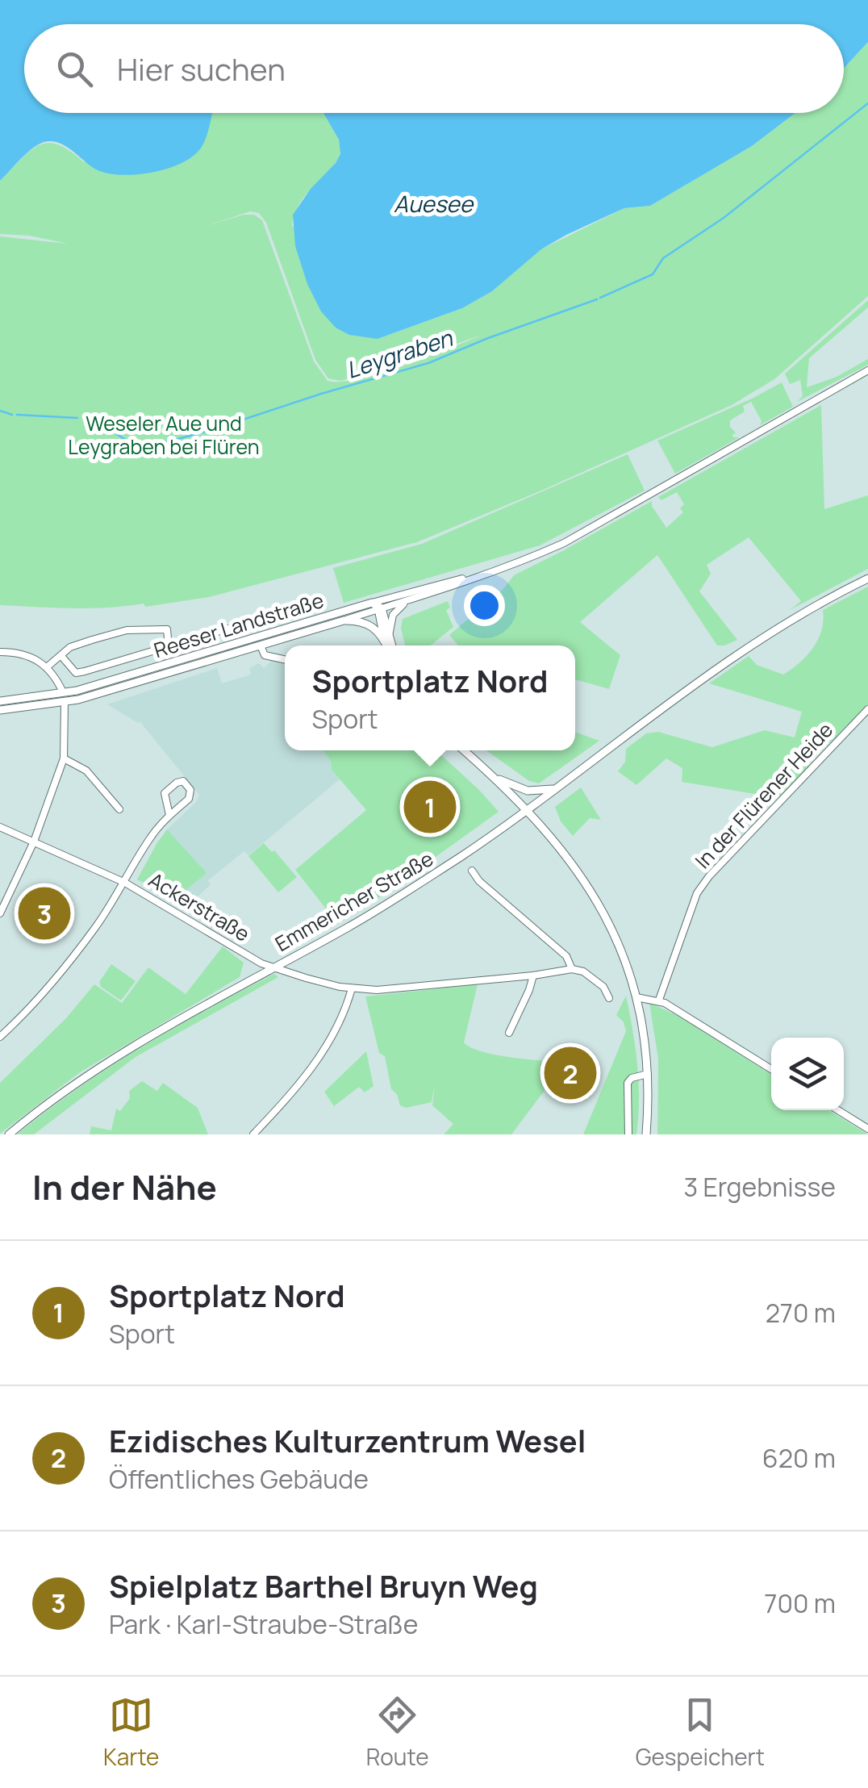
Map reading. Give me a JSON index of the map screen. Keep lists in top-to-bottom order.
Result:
{
  "streets": {
    "main road": ["Reeser Landstraße", "Emmericher Straße"],
    "street": ["In der Flürener Heide", "Ackerstraße"]
  },
  "crossings": [
    ["Emmericher Straße", "Ackerstraße"]
  ],
  "water": ["Auesee", "Leygraben"],
  "parks": ["Weseler Aue und Leygraben bei Flüren"],
  "page": {
    "search": "Hier suchen",
    "popup": ["Sportplatz Nord", "Sport"],
    "pins": ["1", "3", "2"],
    "heading": ["In der Nähe", "3 Ergebnisse"],
    "list": [
      {
        "mark": "1",
        "name": "Sportplatz Nord",
        "note": "Sport",
        "value": "270 m"
      },
      {
        "mark": "2",
        "name": "Ezidisches Kulturzentrum Wesel",
        "note": "Öffentliches Gebäude",
        "value": "620 m"
      },
      {
        "mark": "3",
        "name": "Spielplatz Barthel Bruyn Weg",
        "note": "Park · Karl-Straube-Straße",
        "value": "700 m"
      }
    ],
    "nav": ["Karte", "Route", "Gespeichert"]
  }
}
